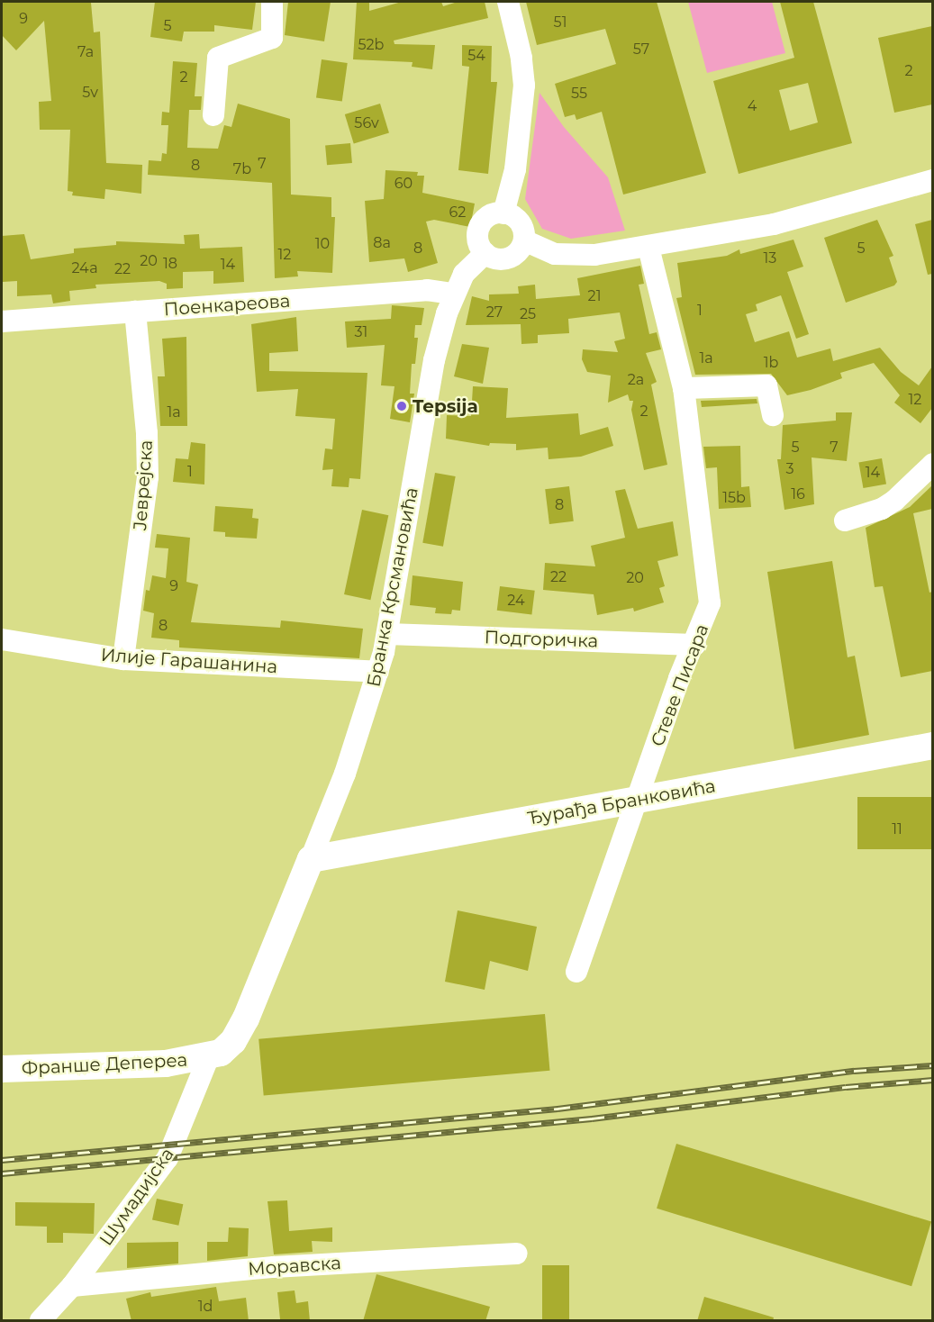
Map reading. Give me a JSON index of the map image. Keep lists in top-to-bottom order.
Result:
{
  "streets": {
    "main road": ["Бранка Крсмановића", "Ђурађа Бранковића", "Франше Депереа"],
    "street": [
      "Поенкареова",
      "Јеврејска",
      "Подгоричка",
      "Илије Гарашанина",
      "Стеве Писара",
      "Шумадијска",
      "Моравска"
    ]
  },
  "crossings": [
    ["Поенкареова", "Јеврејска"],
    ["Поенкареова", "Бранка Крсмановића"],
    ["Јеврејска", "Илије Гарашанина"],
    ["Бранка Крсмановића", "Подгоричка"],
    ["Бранка Крсмановића", "Илије Гарашанина"],
    ["Бранка Крсмановића", "Ђурађа Бранковића"],
    ["Бранка Крсмановића", "Франше Депереа"],
    ["Бранка Крсмановића", "Шумадијска"],
    ["Подгоричка", "Стеве Писара"],
    ["Стеве Писара", "Ђурађа Бранковића"],
    ["Франше Депереа", "Шумадијска"],
    ["Шумадијска", "Моравска"]
  ],
  "places": ["Tepsija"],
  "house_numbers": [
    "9",
    "51",
    "5",
    "52b",
    "57",
    "7a",
    "54",
    "2",
    "2",
    "5v",
    "55",
    "4",
    "56v",
    "7",
    "8",
    "7b",
    "60",
    "62",
    "8a",
    "10",
    "8",
    "5",
    "12",
    "13",
    "20",
    "18",
    "14",
    "24a",
    "22",
    "21",
    "1",
    "27",
    "25",
    "31",
    "1a",
    "1b",
    "2a",
    "12",
    "2",
    "1a",
    "5",
    "7",
    "3",
    "1",
    "14",
    "16",
    "15b",
    "8",
    "22",
    "20",
    "9",
    "24",
    "8",
    "11",
    "1d"
  ]
}
